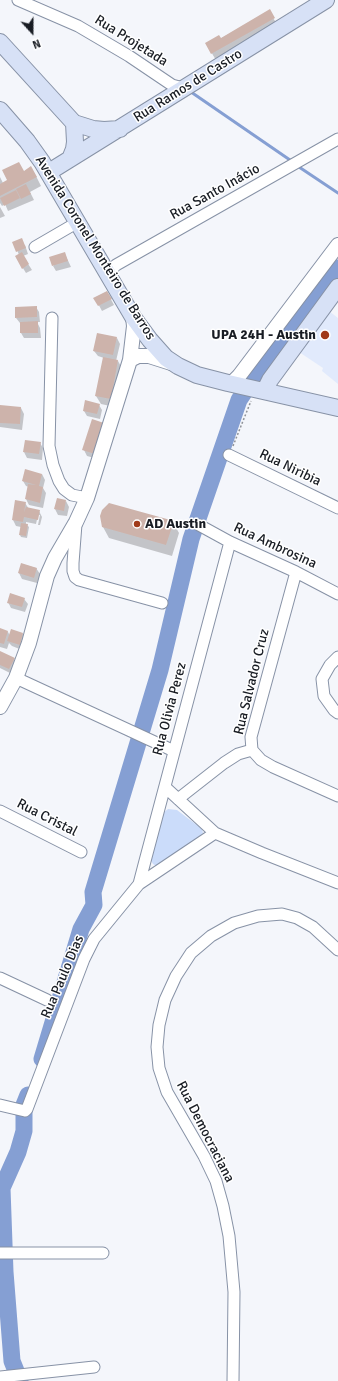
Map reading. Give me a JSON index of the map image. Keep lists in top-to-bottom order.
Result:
{
  "streets": {
    "main road": ["Rua Ramos de Castro", "Avenida Coronel Monteiro de Barros"],
    "street": [
      "Rua Projetada",
      "Rua Santo Inácio",
      "Rua Niribia",
      "Rua Ambrosina",
      "Rua Salvador Cruz",
      "Rua Olivia Perez",
      "Rua Cristal",
      "Rua Paulo Dias",
      "Rua Democraciana"
    ]
  },
  "crossings": [
    ["Rua Projetada", "Rua Ramos de Castro"],
    ["Rua Ramos de Castro", "Avenida Coronel Monteiro de Barros"],
    ["Rua Santo Inácio", "Avenida Coronel Monteiro de Barros"],
    ["Rua Ambrosina", "Rua Salvador Cruz"],
    ["Rua Ambrosina", "Rua Olivia Perez"],
    ["Rua Olivia Perez", "Rua Paulo Dias"]
  ],
  "places": ["UPA 24H - Austin", "AD Austin"],
  "north": "bottom"
}
